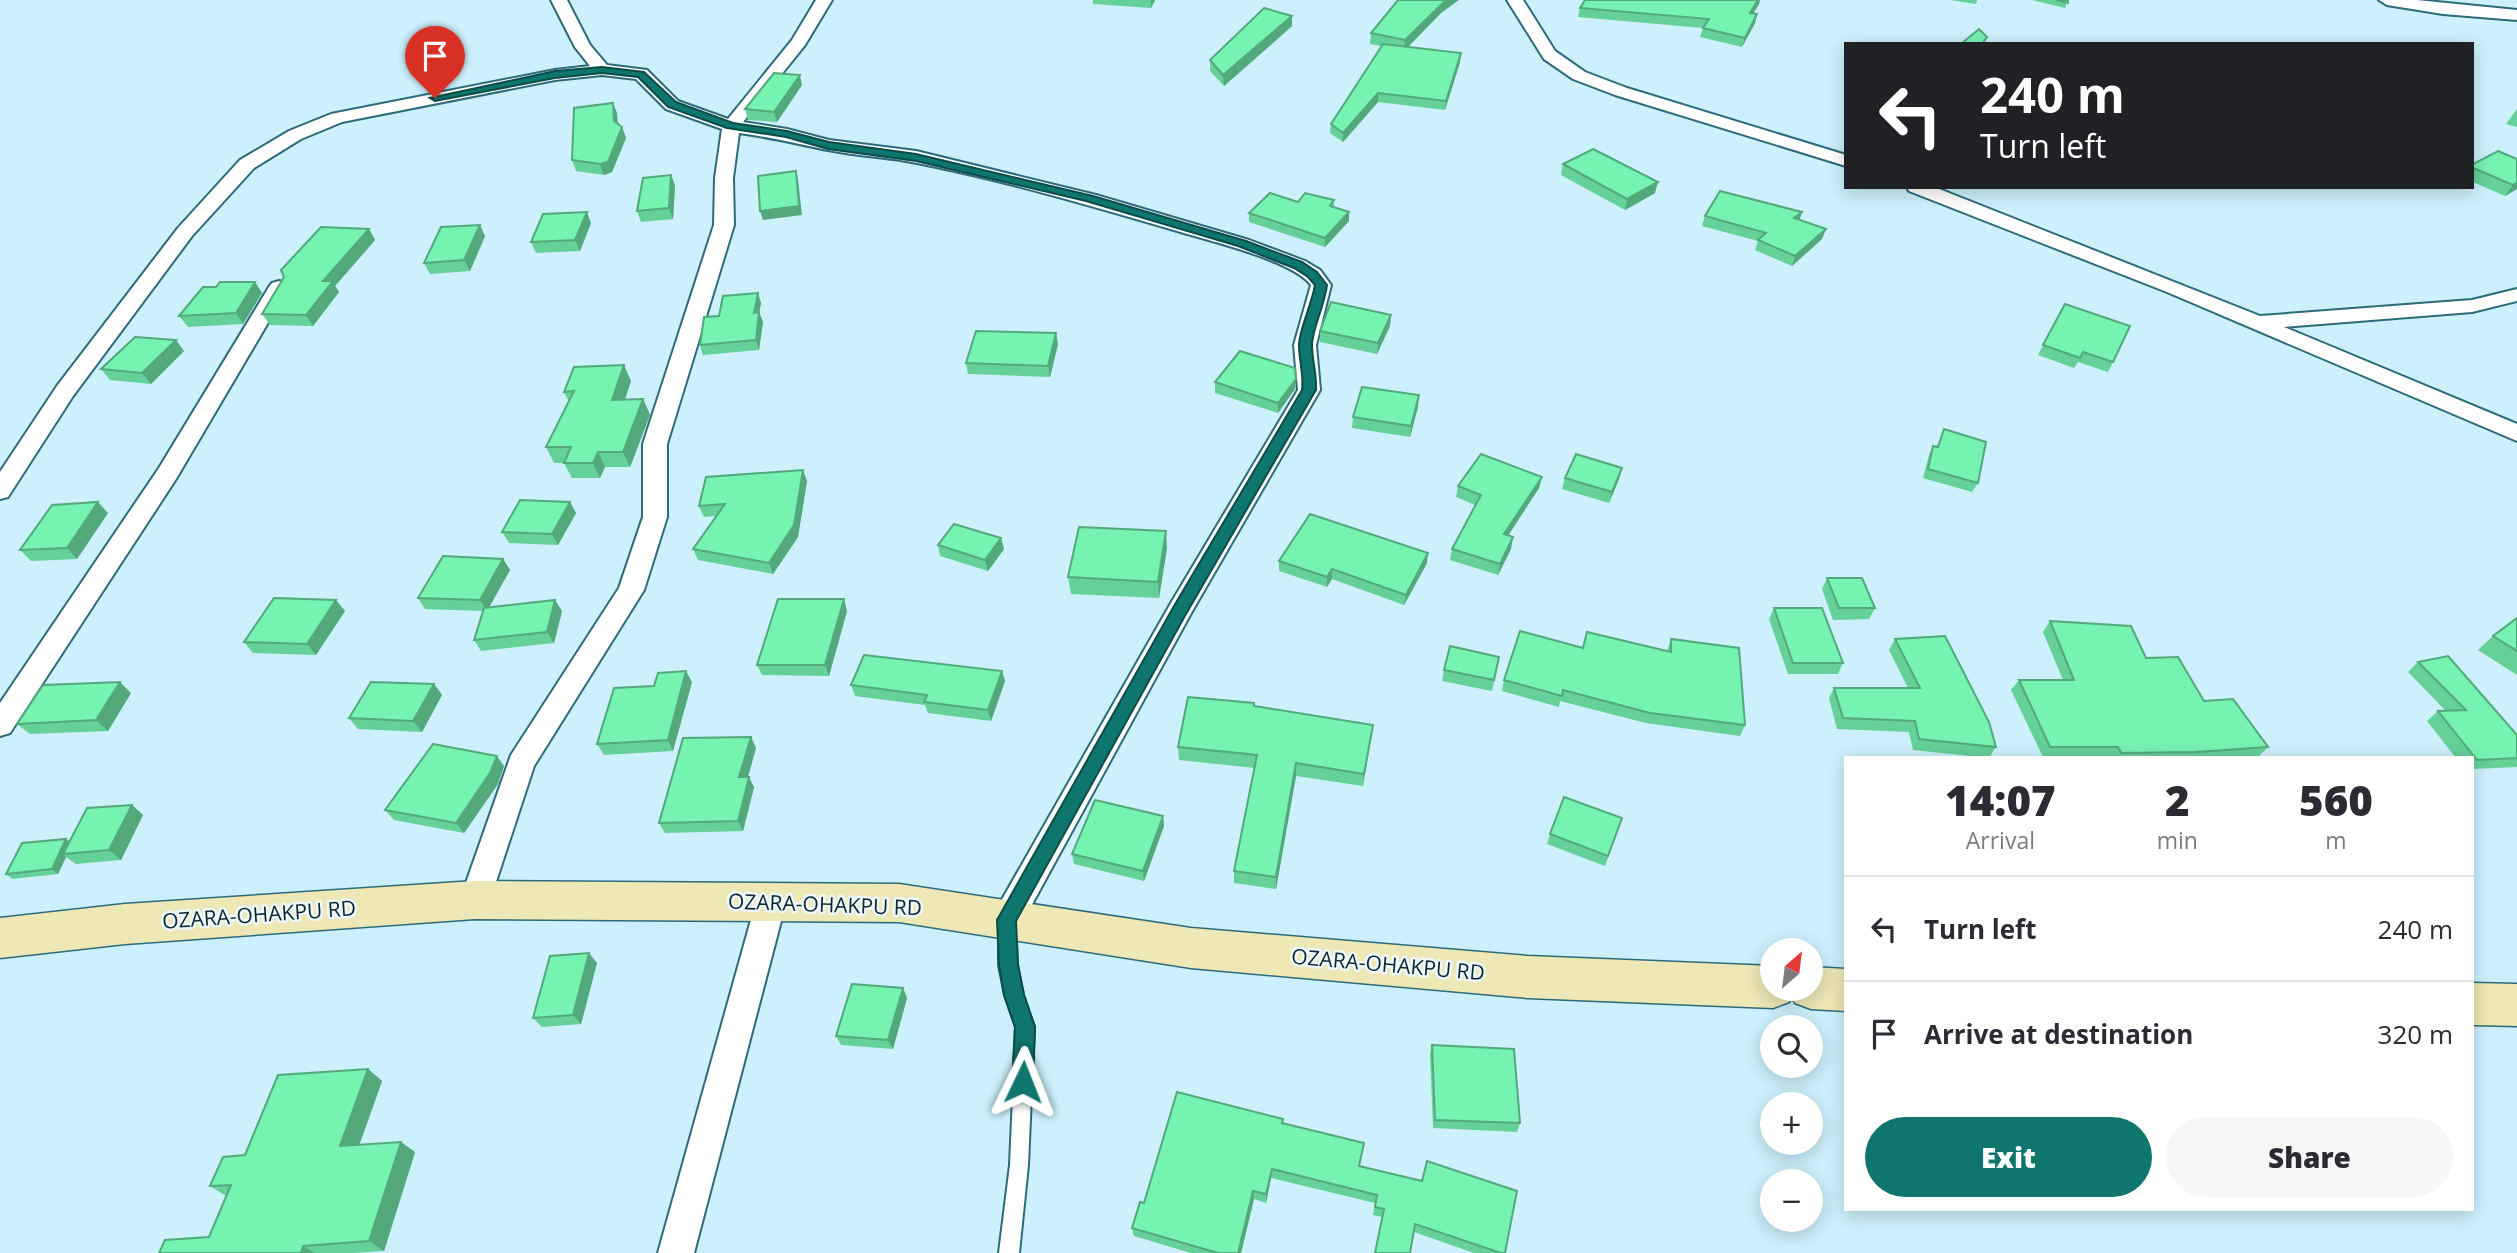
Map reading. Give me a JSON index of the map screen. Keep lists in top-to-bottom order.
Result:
{
  "streets": {
    "main road": ["OZARA-OHAKPU RD"]
  },
  "north": "top right",
  "page": {
    "turn": ["240 m", "Turn left"],
    "eta": [
      "14:07",
      "Arrival",
      "2",
      "min",
      "560",
      "m"
    ],
    "list": [
      {
        "name": "Turn left",
        "value": "240 m"
      },
      {
        "name": "Arrive at destination",
        "value": "320 m"
      }
    ],
    "map_buttons": ["+", "−"],
    "buttons": ["Exit", "Share"]
  }
}
